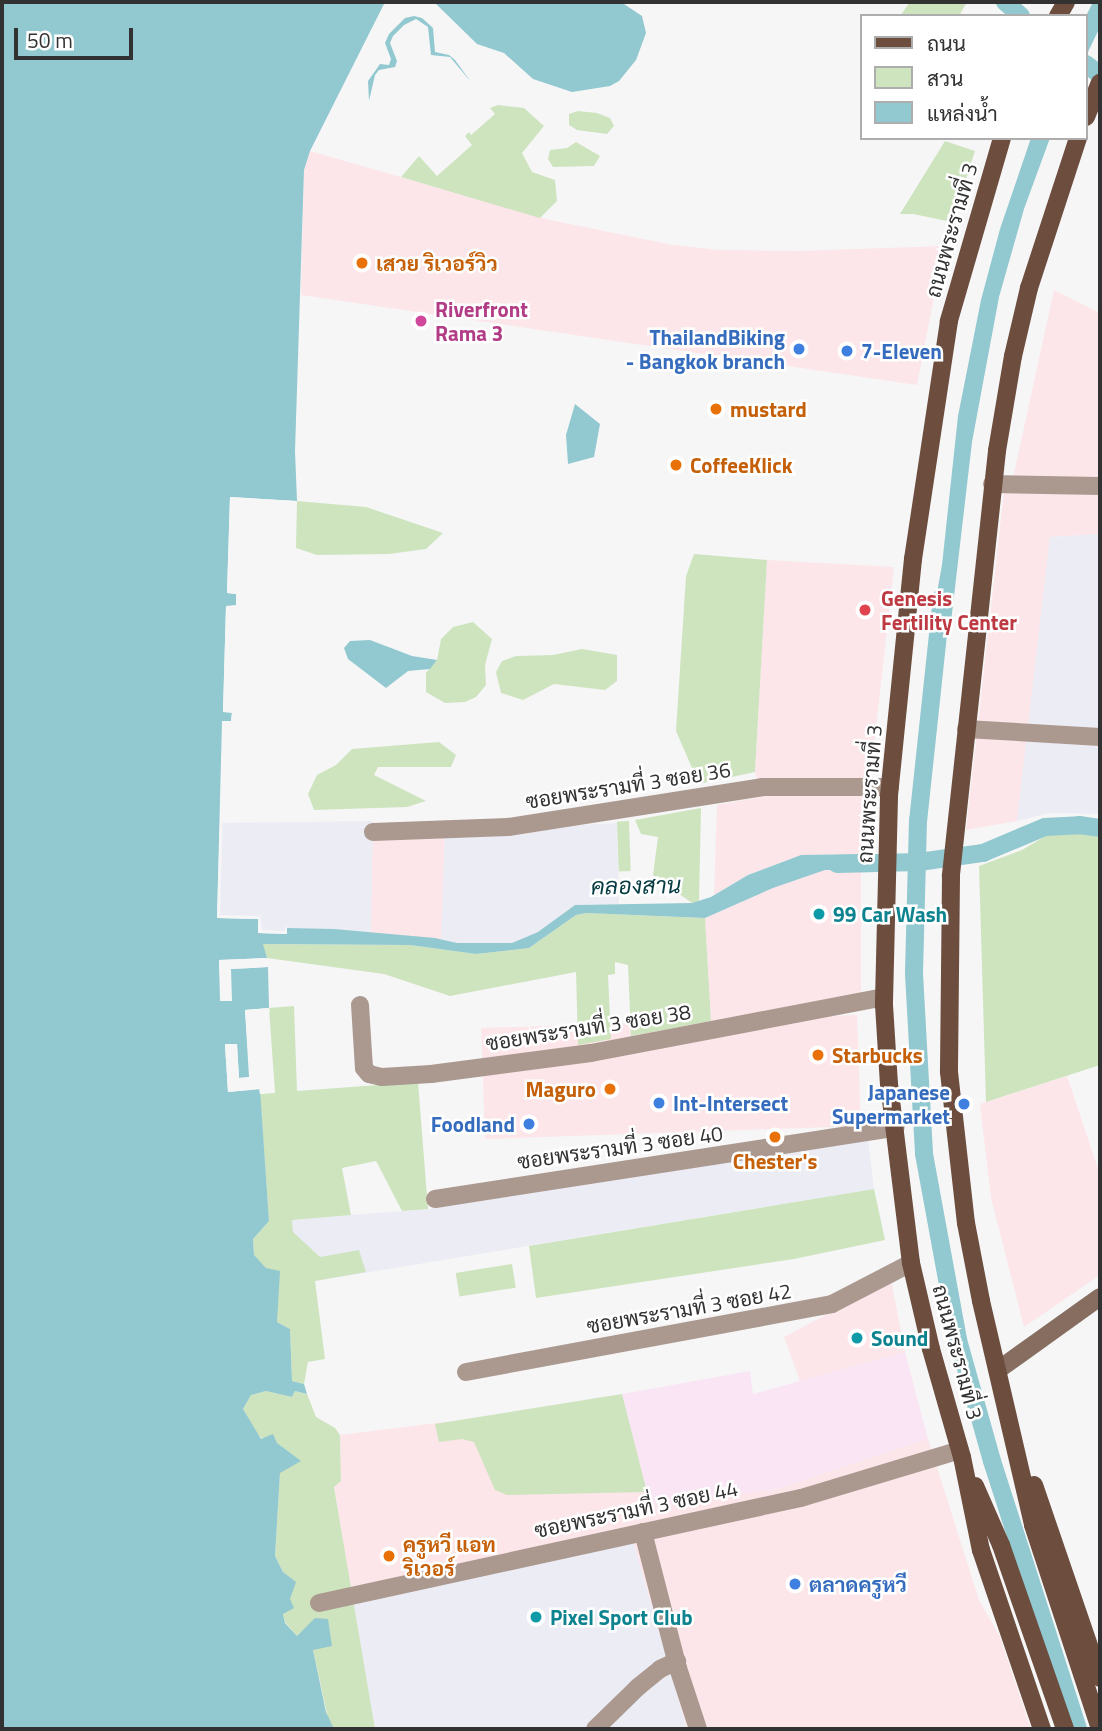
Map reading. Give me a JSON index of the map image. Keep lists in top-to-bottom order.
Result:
{
  "streets": {
    "main road": ["ถนนพระรามที่ 3"],
    "street": [
      "ซอยพระรามที่ 3 ซอย 36",
      "ซอยพระรามที่ 3 ซอย 38",
      "ซอยพระรามที่ 3 ซอย 40",
      "ซอยพระรามที่ 3 ซอย 42",
      "ซอยพระรามที่ 3 ซอย 44"
    ]
  },
  "crossings": [
    ["ถนนพระรามที่ 3", "ซอยพระรามที่ 3 ซอย 36"],
    ["ถนนพระรามที่ 3", "ซอยพระรามที่ 3 ซอย 38"],
    ["ถนนพระรามที่ 3", "ซอยพระรามที่ 3 ซอย 40"],
    ["ถนนพระรามที่ 3", "ซอยพระรามที่ 3 ซอย 42"],
    ["ถนนพระรามที่ 3", "ซอยพระรามที่ 3 ซอย 44"]
  ],
  "water": ["คลองสาน"],
  "places": [
    "เสวย ริเวอร์วิว",
    "Riverfront Rama 3",
    "ThailandBiking - Bangkok branch",
    "7-Eleven",
    "mustard",
    "CoffeeKlick",
    "Genesis Fertility Center",
    "99 Car Wash",
    "Starbucks",
    "Maguro",
    "Int-Intersect",
    "Japanese Supermarket",
    "Foodland",
    "Chester's",
    "Sound",
    "ครูหวี แอท ริเวอร์",
    "ตลาดครูหวี",
    "Pixel Sport Club"
  ],
  "legend": ["ถนน", "สวน", "แหล่งน้ำ"],
  "scale_bar": "50 m"
}
